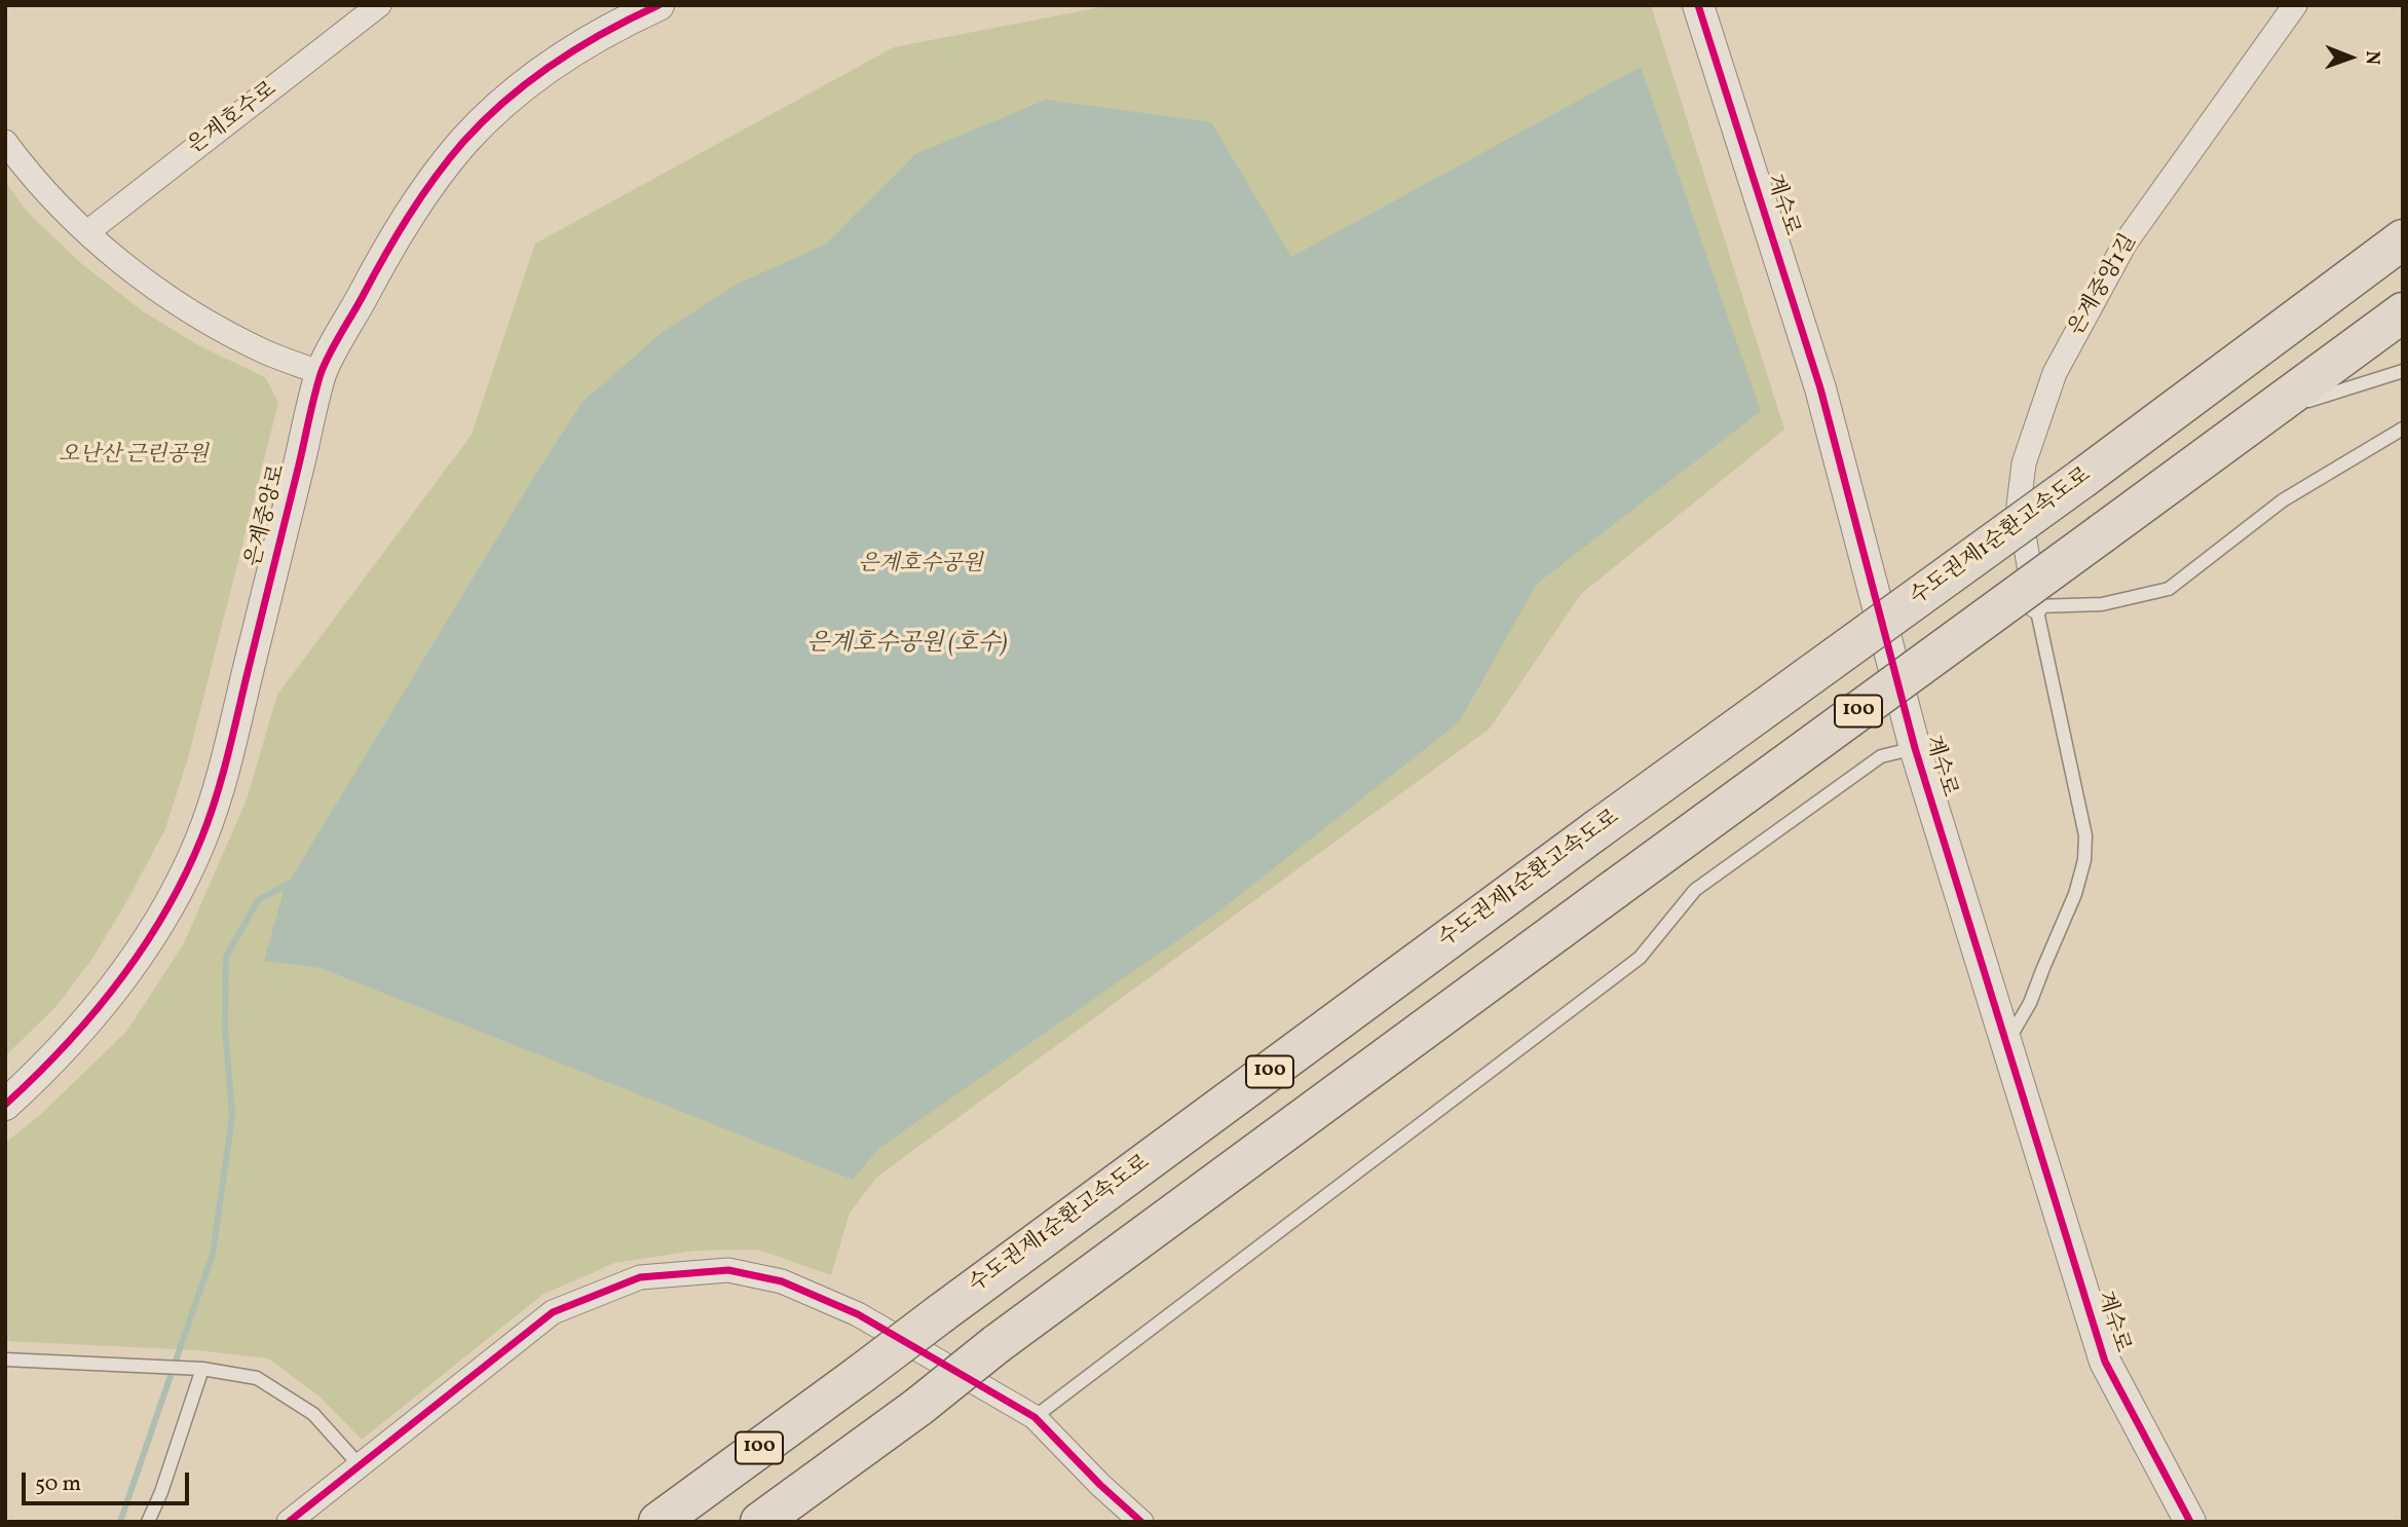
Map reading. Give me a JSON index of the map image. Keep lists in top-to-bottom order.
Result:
{
  "streets": {
    "highway": ["수도권제1순환고속도로", "100"],
    "street": [
      "은계호수로",
      "계수로",
      "은계중앙1길",
      "은계중앙로"
    ]
  },
  "water": ["은계호수공원 (호수)"],
  "parks": ["오난산 근린공원", "은계호수공원"],
  "scale_bar": "50 m",
  "north": "right"
}
